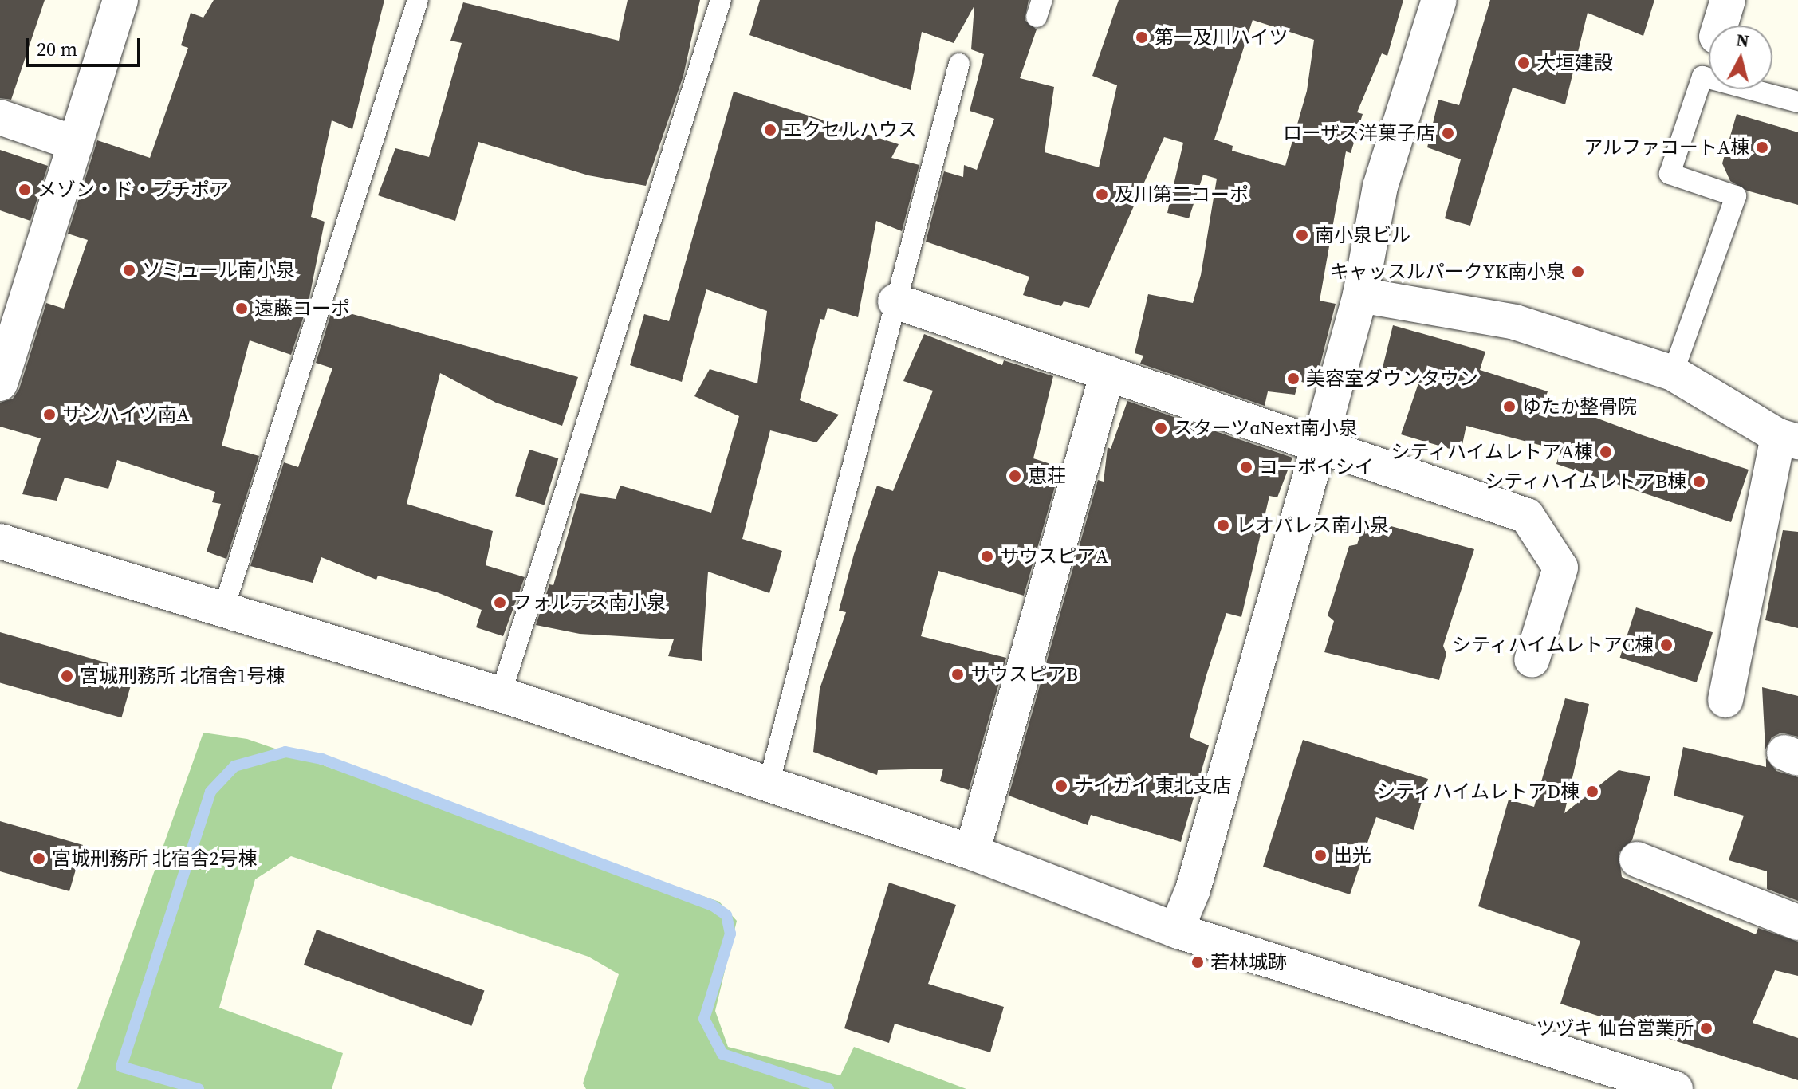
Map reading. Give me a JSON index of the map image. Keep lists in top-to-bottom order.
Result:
{
  "places": [
    "第一及川ハイツ",
    "大垣建設",
    "エクセルハウス",
    "ローザス洋菓子店",
    "アルファコートA棟",
    "メゾン・ド・プチポア",
    "及川第二コーポ",
    "南小泉ビル",
    "ソミュール南小泉",
    "キャッスルパークYK南小泉",
    "遠藤コーポ",
    "美容室ダウンタウン",
    "ゆたか整骨院",
    "サンハイツ南A",
    "スターツαNext南小泉",
    "シティハイムレトアA棟",
    "コーポイシイ",
    "恵荘",
    "シティハイムレトアB棟",
    "レオパレス南小泉",
    "サウスピアA",
    "フォルテス南小泉",
    "シティハイムレトアC棟",
    "サウスピアB",
    "宮城刑務所 北宿舎1号棟",
    "ナイガイ 東北支店",
    "シティハイムレトアD棟",
    "出光",
    "宮城刑務所 北宿舎2号棟",
    "若林城跡",
    "ツヅキ 仙台営業所"
  ],
  "scale_bar": "20 m",
  "north": "top"
}
